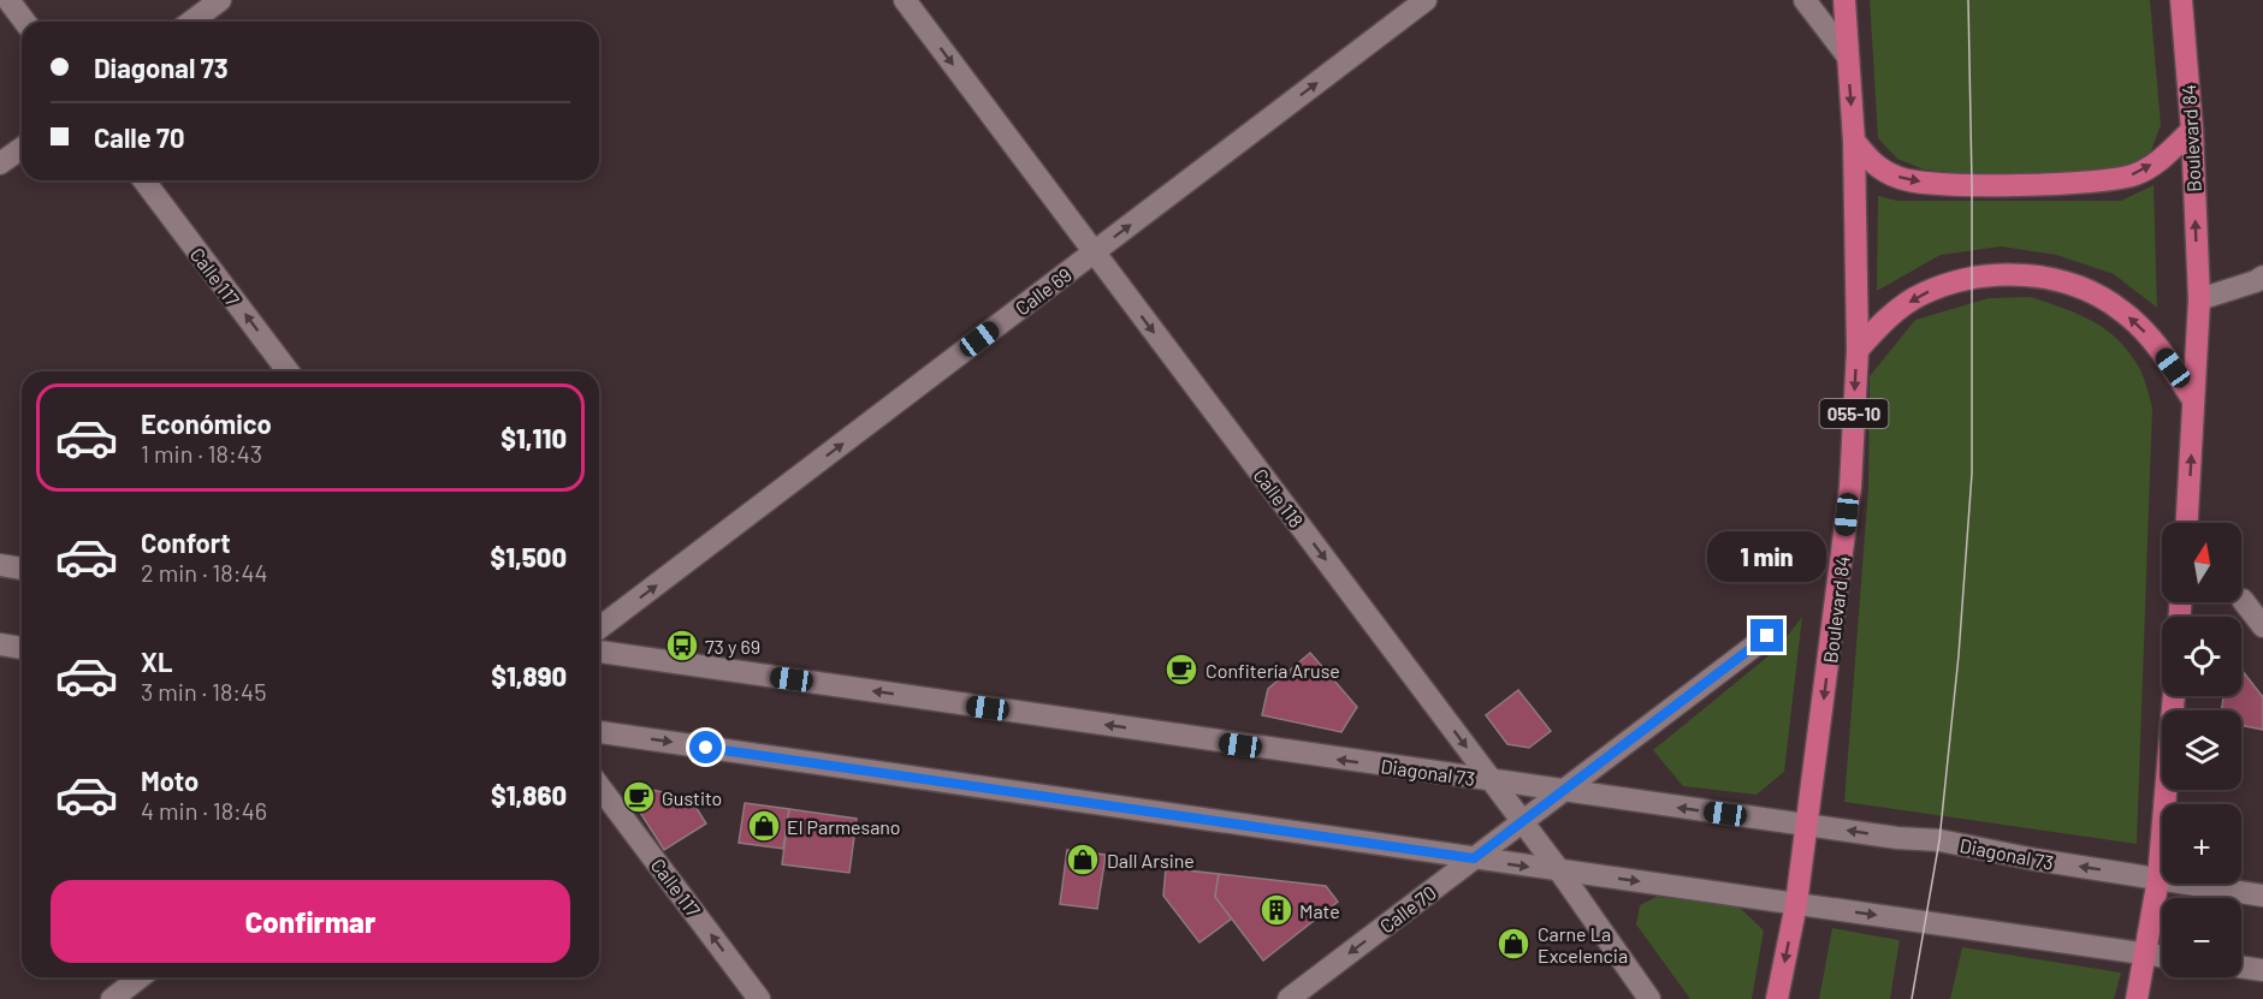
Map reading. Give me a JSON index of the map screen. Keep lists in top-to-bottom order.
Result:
{
  "streets": {
    "highway": ["Boulevard 84", "055-10"],
    "street": [
      "Calle 117",
      "Calle 69",
      "Calle 118",
      "Diagonal 73",
      "Calle 70"
    ]
  },
  "crossings": [
    ["Boulevard 84", "Diagonal 73"],
    ["Calle 69", "Calle 118"],
    ["Calle 118", "Diagonal 73"],
    ["Calle 118", "Calle 70"],
    ["Diagonal 73", "Calle 70"]
  ],
  "one_way": [
    "Calle 117",
    "Calle 69",
    "Calle 118",
    "Calle 70"
  ],
  "places": {
    "bus stop": ["73 y 69"],
    "cafe": ["Confitería Aruse", "Gustito"],
    "shop": ["El Parmesano", "Dall Arsine", "Carne La Excelencia"],
    "building": ["Mate"]
  },
  "north": "top",
  "page": {
    "banner": ["Diagonal 73", "Calle 70"],
    "list": [
      {
        "name": "Económico",
        "note": "1 min · 18:43",
        "value": "$1,110"
      },
      {
        "name": "Confort",
        "note": "2 min · 18:44",
        "value": "$1,500"
      },
      {
        "name": "XL",
        "note": "3 min · 18:45",
        "value": "$1,890"
      },
      {
        "name": "Moto",
        "note": "4 min · 18:46",
        "value": "$1,860"
      }
    ],
    "map_buttons": ["+", "−"],
    "bubble": "1 min",
    "buttons": "Confirmar"
  }
}
